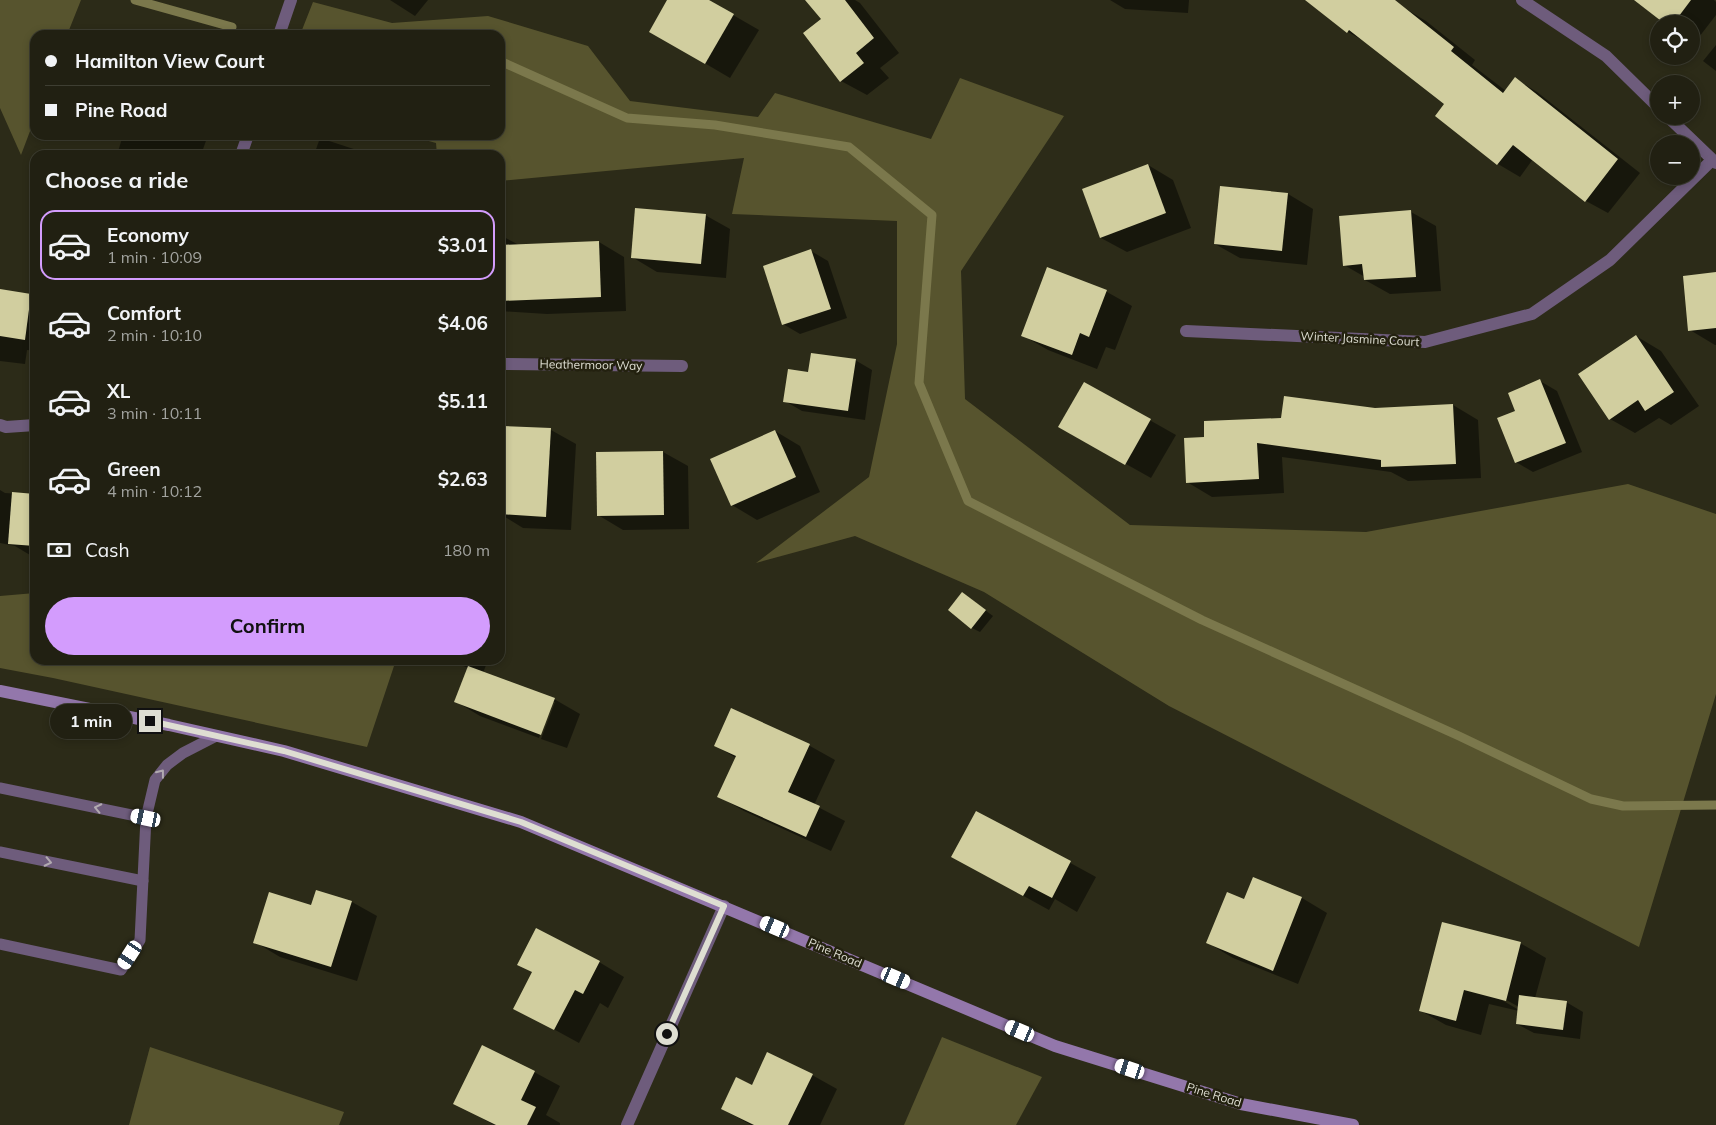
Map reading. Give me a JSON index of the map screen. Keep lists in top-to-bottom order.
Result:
{
  "streets": {
    "street": ["Winter Jasmine Court", "Heathermoor Way", "Pine Road"]
  },
  "page": {
    "map_buttons": ["+", "−"],
    "banner": ["Hamilton View Court", "Pine Road"],
    "heading": "Choose a ride",
    "list": [
      {
        "name": "Economy",
        "note": "1 min · 10:09",
        "value": "$3.01"
      },
      {
        "name": "Comfort",
        "note": "2 min · 10:10",
        "value": "$4.06"
      },
      {
        "name": "XL",
        "note": "3 min · 10:11",
        "value": "$5.11"
      },
      {
        "name": "Green",
        "note": "4 min · 10:12",
        "value": "$2.63"
      }
    ],
    "pay": ["Cash", "180 m"],
    "buttons": "Confirm",
    "bubble": "1 min"
  }
}
